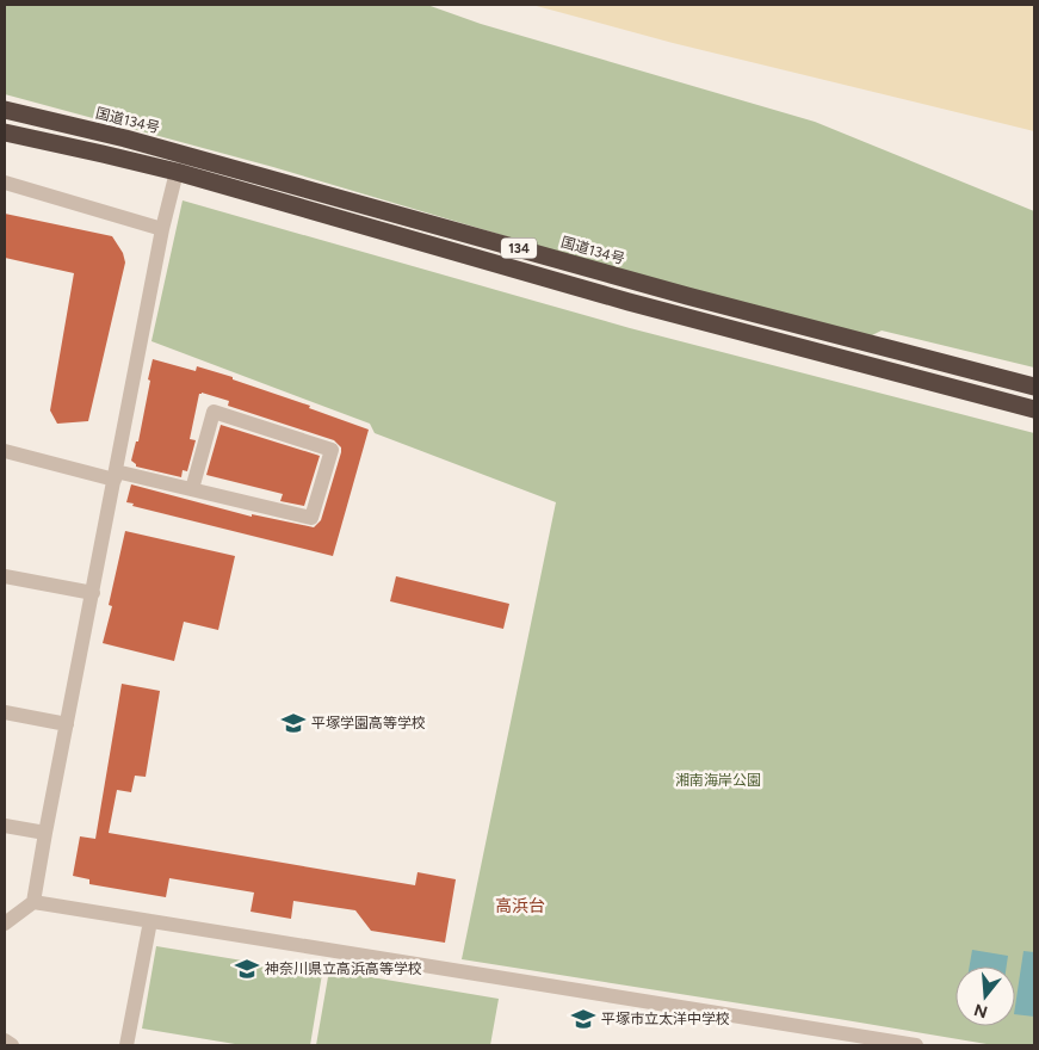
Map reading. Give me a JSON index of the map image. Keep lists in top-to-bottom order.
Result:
{
  "streets": {
    "highway": ["国道134号", "134"]
  },
  "districts": ["高浜台"],
  "parks": ["湘南海岸公園"],
  "places": {
    "school or university": ["平塚学園高等学校", "神奈川県立高浜高等学校", "平塚市立太洋中学校"]
  },
  "north": "bottom"
}
